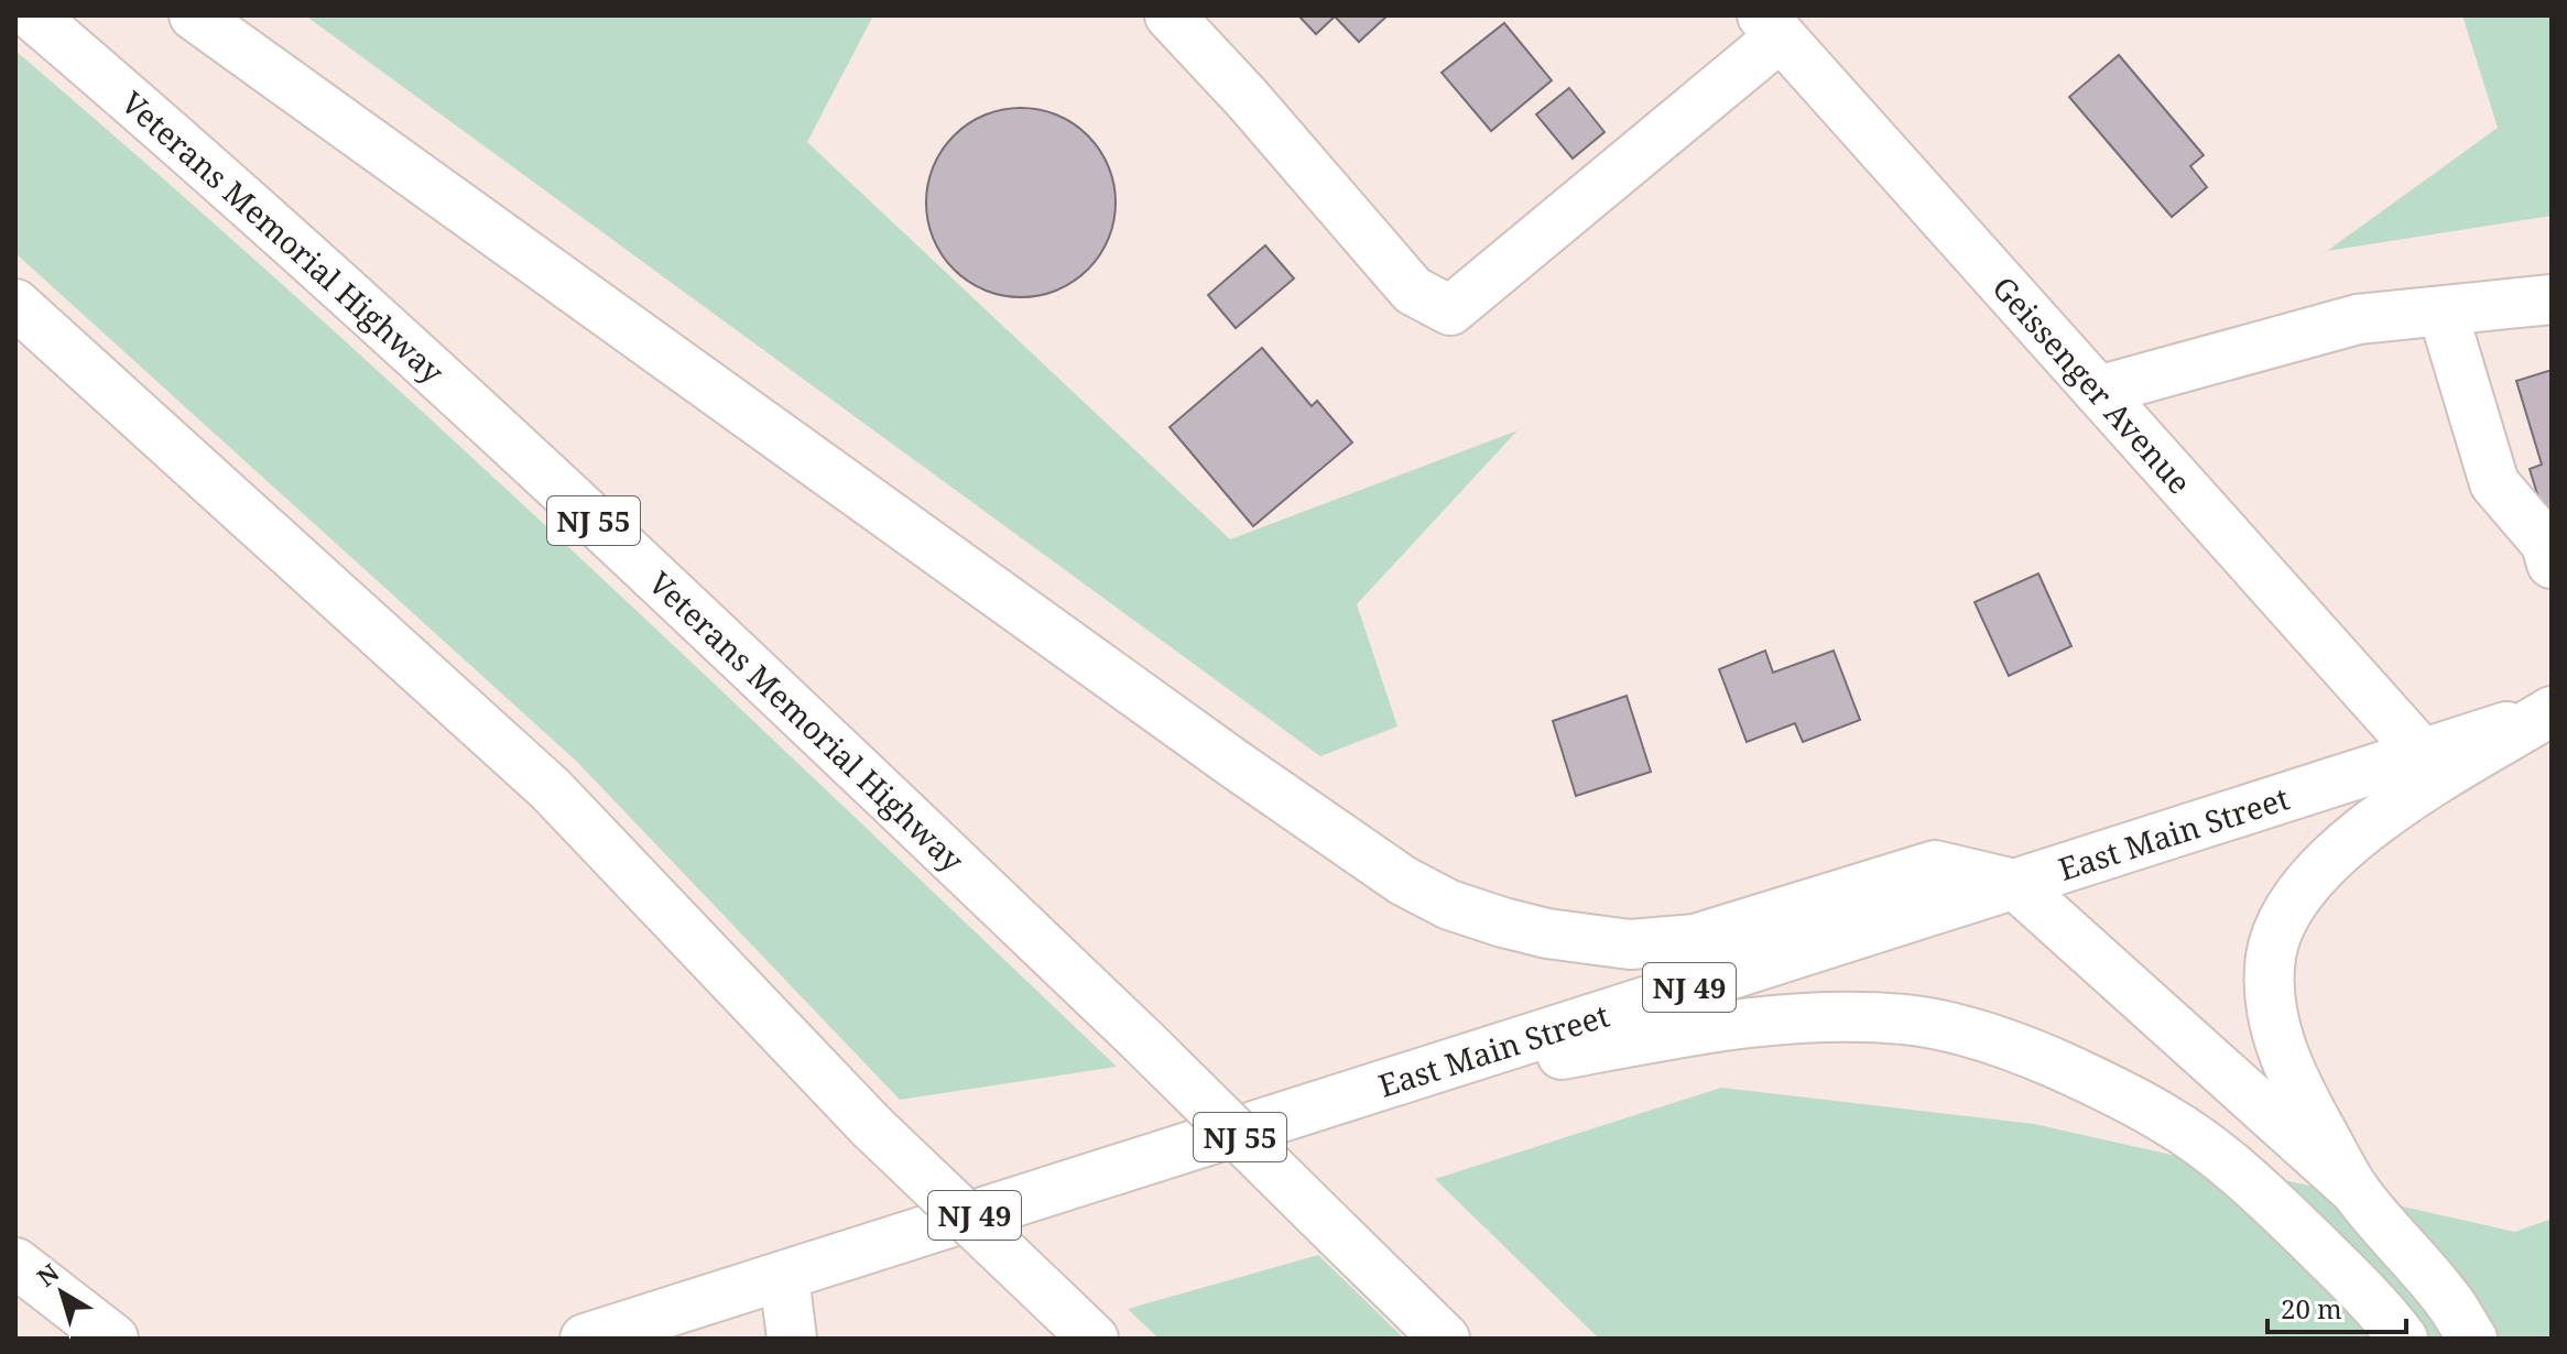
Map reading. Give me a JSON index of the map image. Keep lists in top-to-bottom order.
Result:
{
  "streets": {
    "main road": [
      "Veterans Memorial Highway",
      "Geissenger Avenue",
      "NJ 55",
      "East Main Street",
      "NJ 49"
    ]
  },
  "crossings": [
    ["Geissenger Avenue", "East Main Street"]
  ],
  "scale_bar": "20 m",
  "north": "top left"
}
